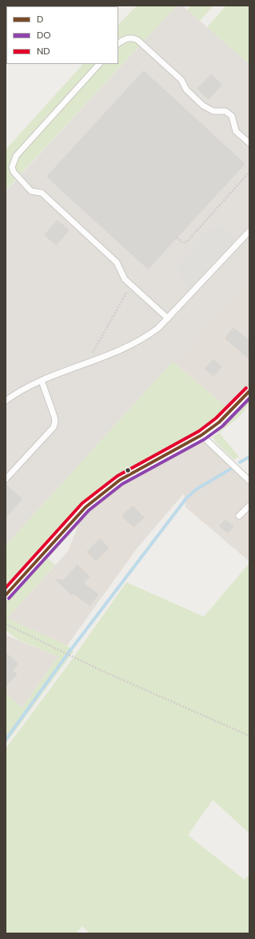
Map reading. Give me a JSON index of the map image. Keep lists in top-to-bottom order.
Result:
{
  "lines": ["transit line ND", "transit line D", "transit line DO"],
  "legend": ["D", "DO", "ND"]
}
